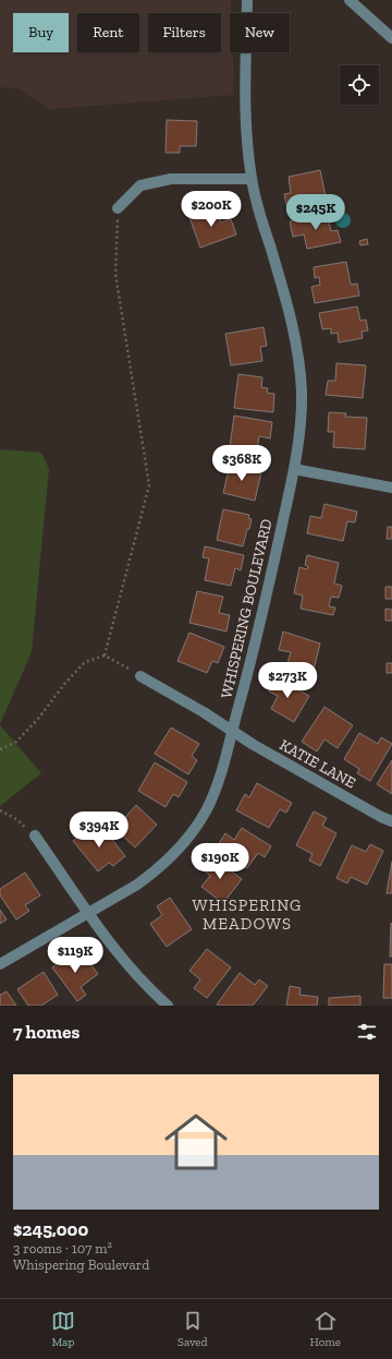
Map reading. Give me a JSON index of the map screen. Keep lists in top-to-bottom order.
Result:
{
  "streets": {
    "street": ["WHISPERING BOULEVARD", "KATIE LANE"]
  },
  "crossings": [
    ["WHISPERING BOULEVARD", "KATIE LANE"]
  ],
  "districts": ["WHISPERING MEADOWS"],
  "page": {
    "chip": [
      "Buy",
      "Rent",
      "Filters",
      "New"
    ],
    "price": [
      "$200K",
      "$245K",
      "$368K",
      "$273K",
      "$394K",
      "$190K",
      "$119K"
    ],
    "heading": "7 homes",
    "list": [
      {
        "name": "$245,000",
        "note": "3 rooms · 107 m² · Whispering Boulevard"
      }
    ],
    "tabs": ["Map", "Saved", "Home"]
  }
}
